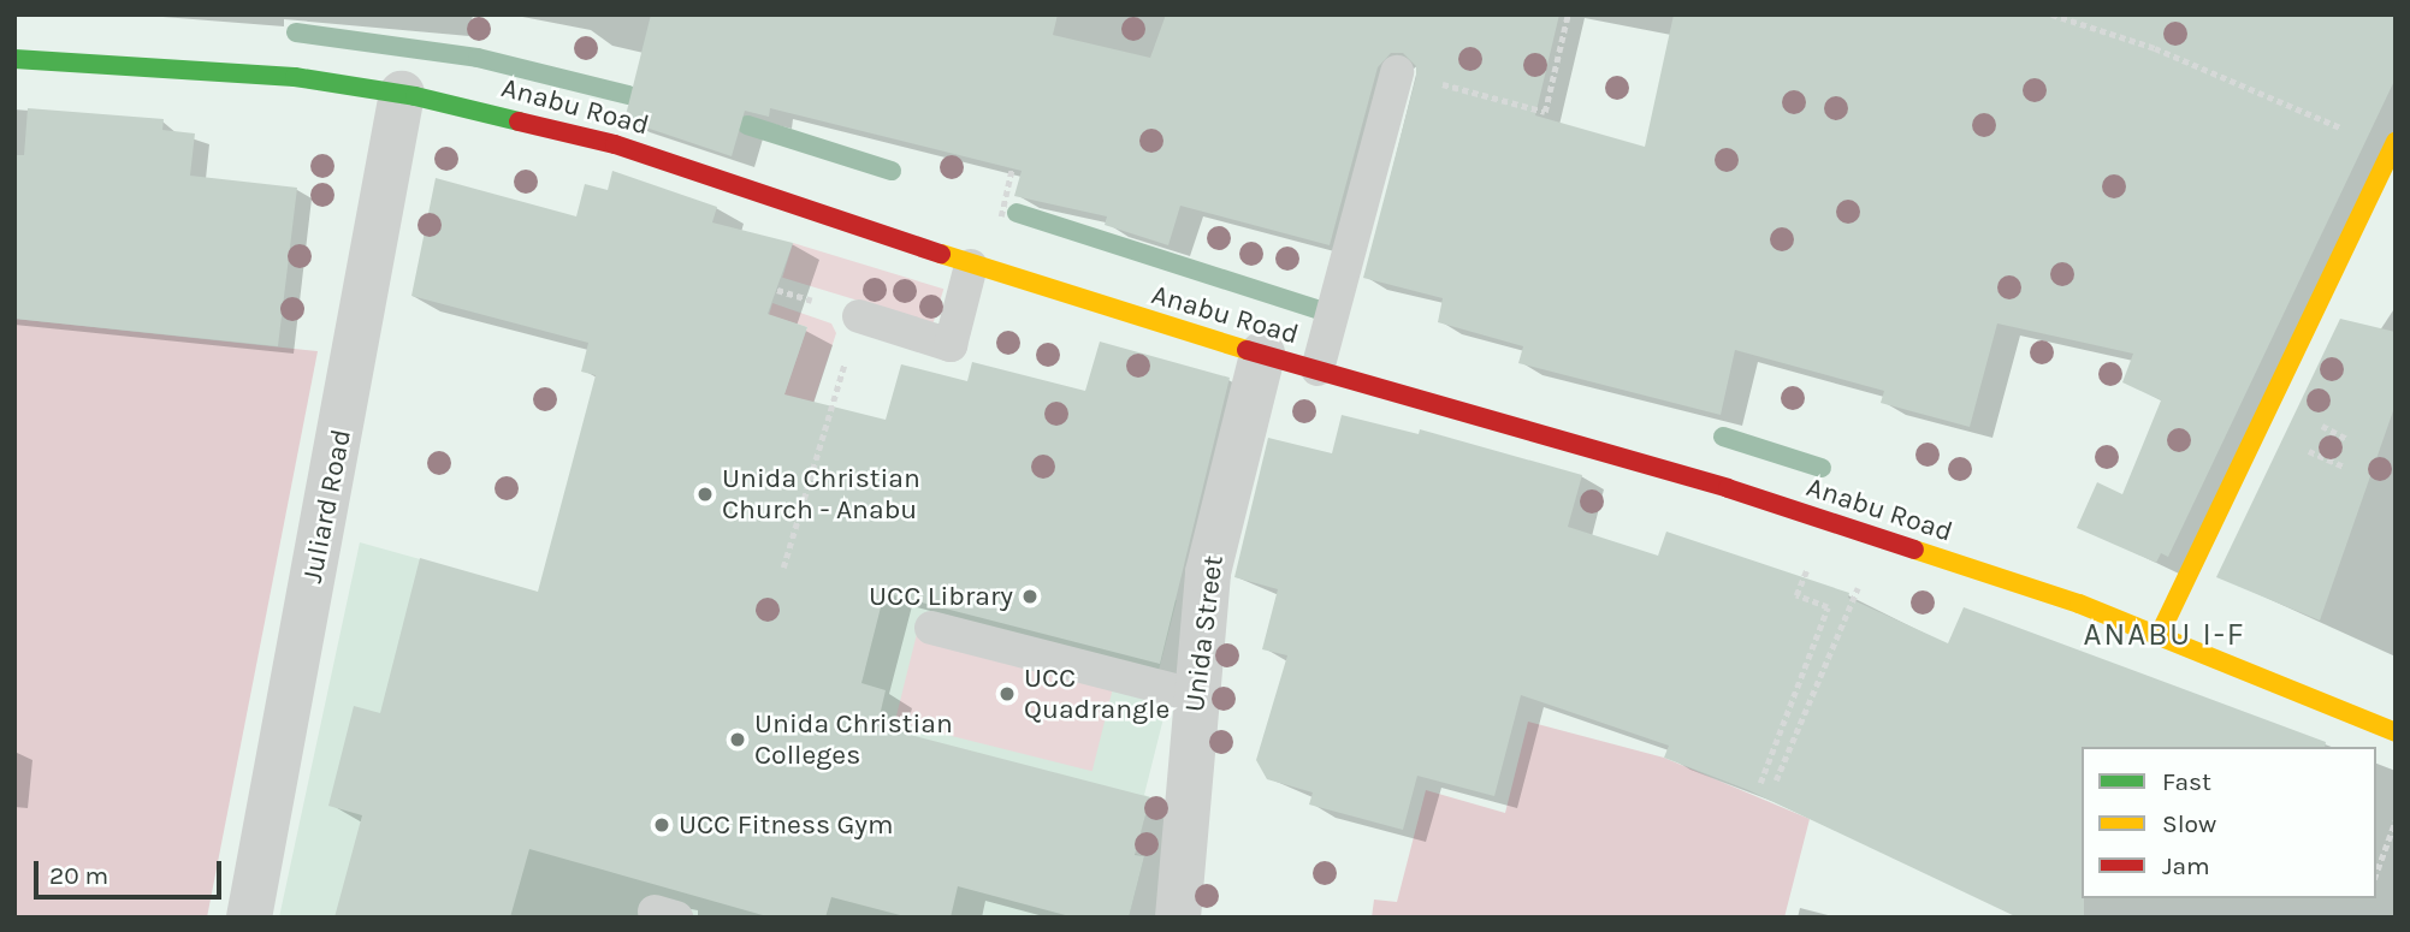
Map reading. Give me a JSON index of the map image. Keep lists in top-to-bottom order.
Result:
{
  "streets": {
    "street": ["Anabu Road", "Juliard Road", "Unida Street"]
  },
  "crossings": [
    ["Anabu Road", "Juliard Road"],
    ["Anabu Road", "Unida Street"]
  ],
  "districts": ["ANABU I-F"],
  "places": [
    "Unida Christian Church - Anabu",
    "UCC Library",
    "UCC Quadrangle",
    "Unida Christian Colleges",
    "UCC Fitness Gym"
  ],
  "legend": ["Fast", "Slow", "Jam"],
  "scale_bar": "20 m"
}
